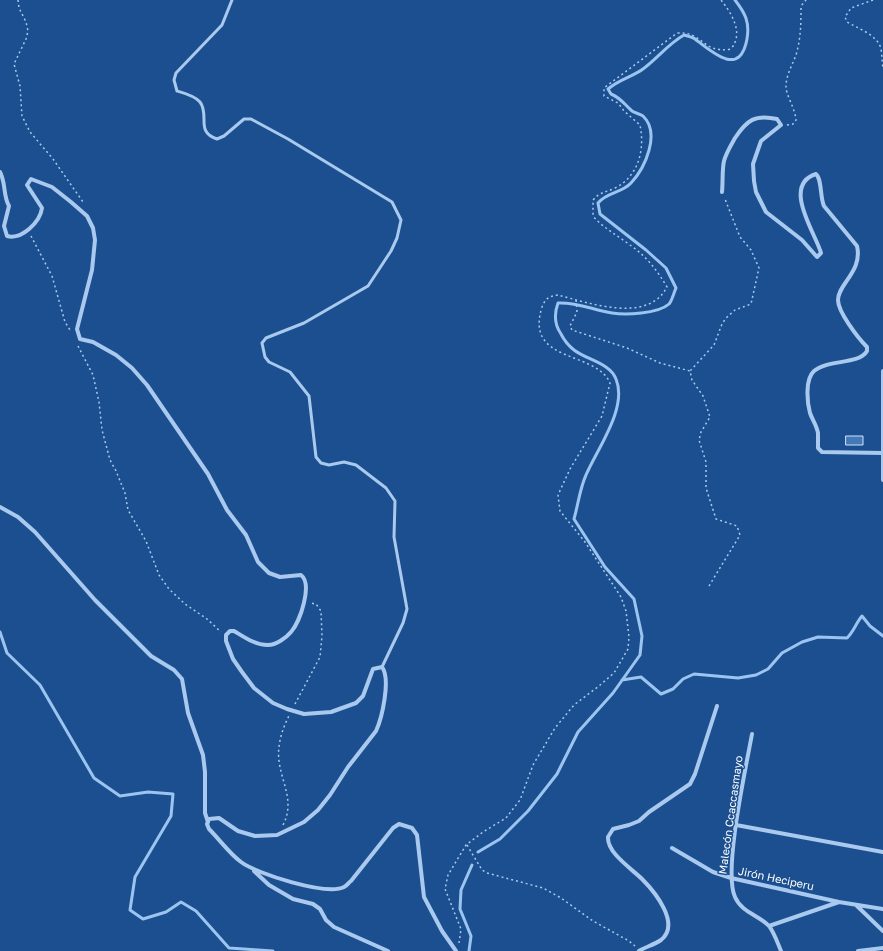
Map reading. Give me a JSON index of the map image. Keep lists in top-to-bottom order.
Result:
{
  "streets": {
    "street": ["Malecón Ccaccasmayo", "Jirón Heciperu"]
  },
  "crossings": [
    ["Malecón Ccaccasmayo", "Jirón Heciperu"]
  ]
}
